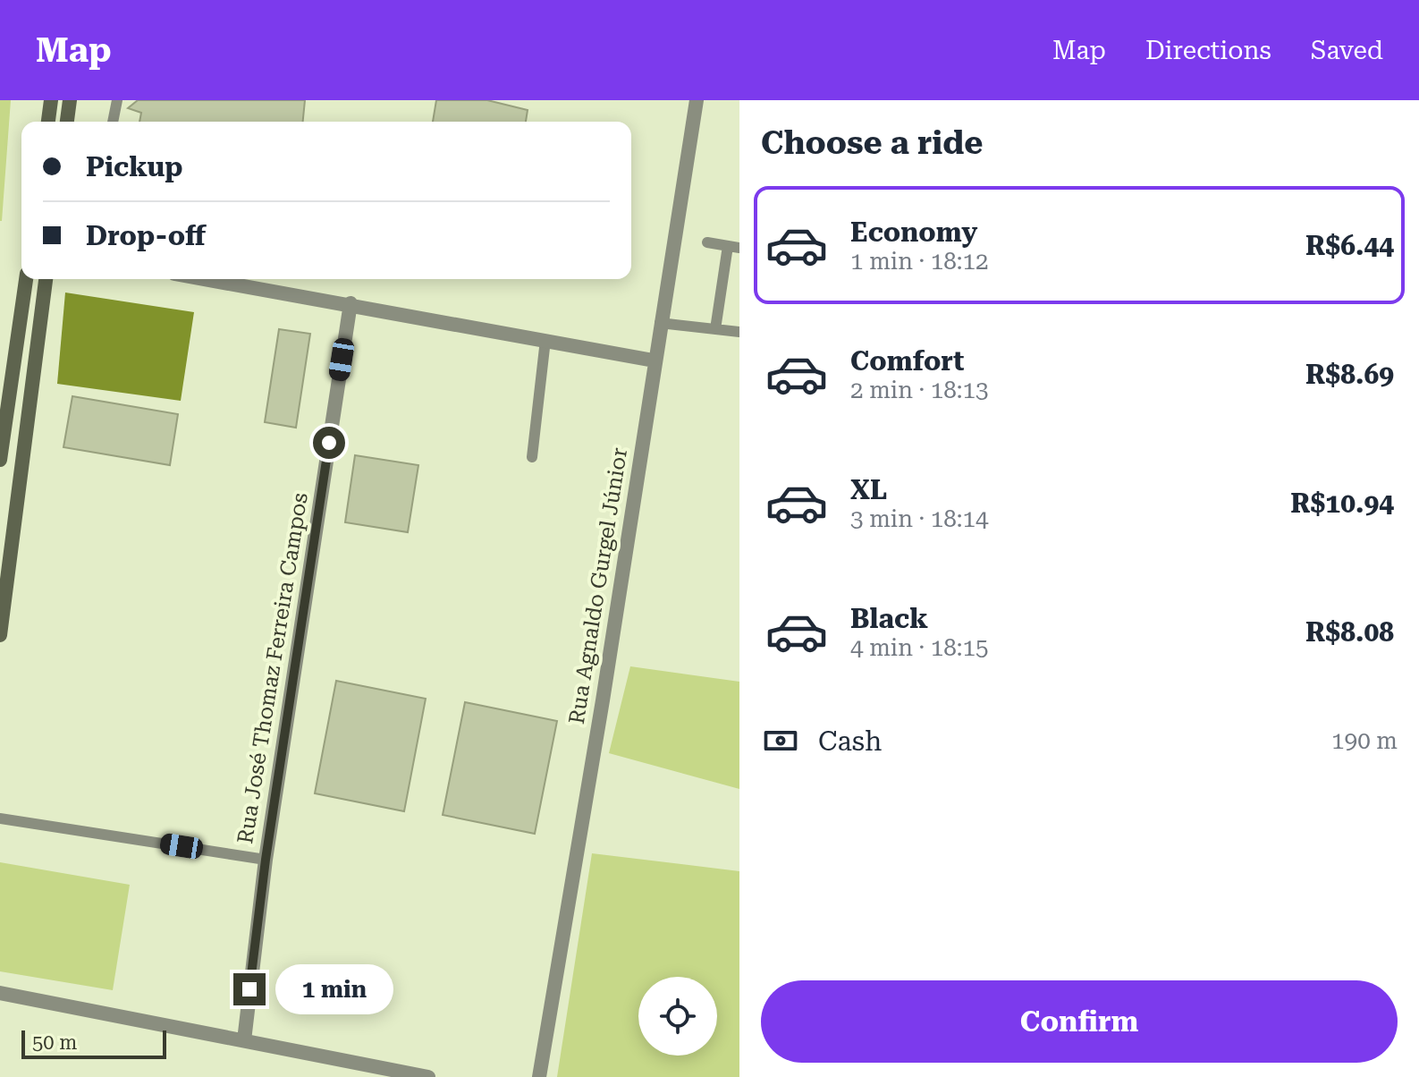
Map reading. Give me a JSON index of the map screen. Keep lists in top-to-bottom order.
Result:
{
  "streets": {
    "street": ["Rua Agnaldo Gurgel Júnior", "Rua José Thomaz Ferreira Campos"]
  },
  "scale_bar": "50 m",
  "page": {
    "header": "Map",
    "nav": ["Map", "Directions", "Saved"],
    "heading": "Choose a ride",
    "banner": ["Pickup", "Drop-off"],
    "list": [
      {
        "name": "Economy",
        "note": "1 min · 18:12",
        "value": "R$6.44"
      },
      {
        "name": "Comfort",
        "note": "2 min · 18:13",
        "value": "R$8.69"
      },
      {
        "name": "XL",
        "note": "3 min · 18:14",
        "value": "R$10.94"
      },
      {
        "name": "Black",
        "note": "4 min · 18:15",
        "value": "R$8.08"
      }
    ],
    "pay": ["Cash", "190 m"],
    "bubble": "1 min",
    "buttons": "Confirm",
    "scale": "50 m"
  }
}
